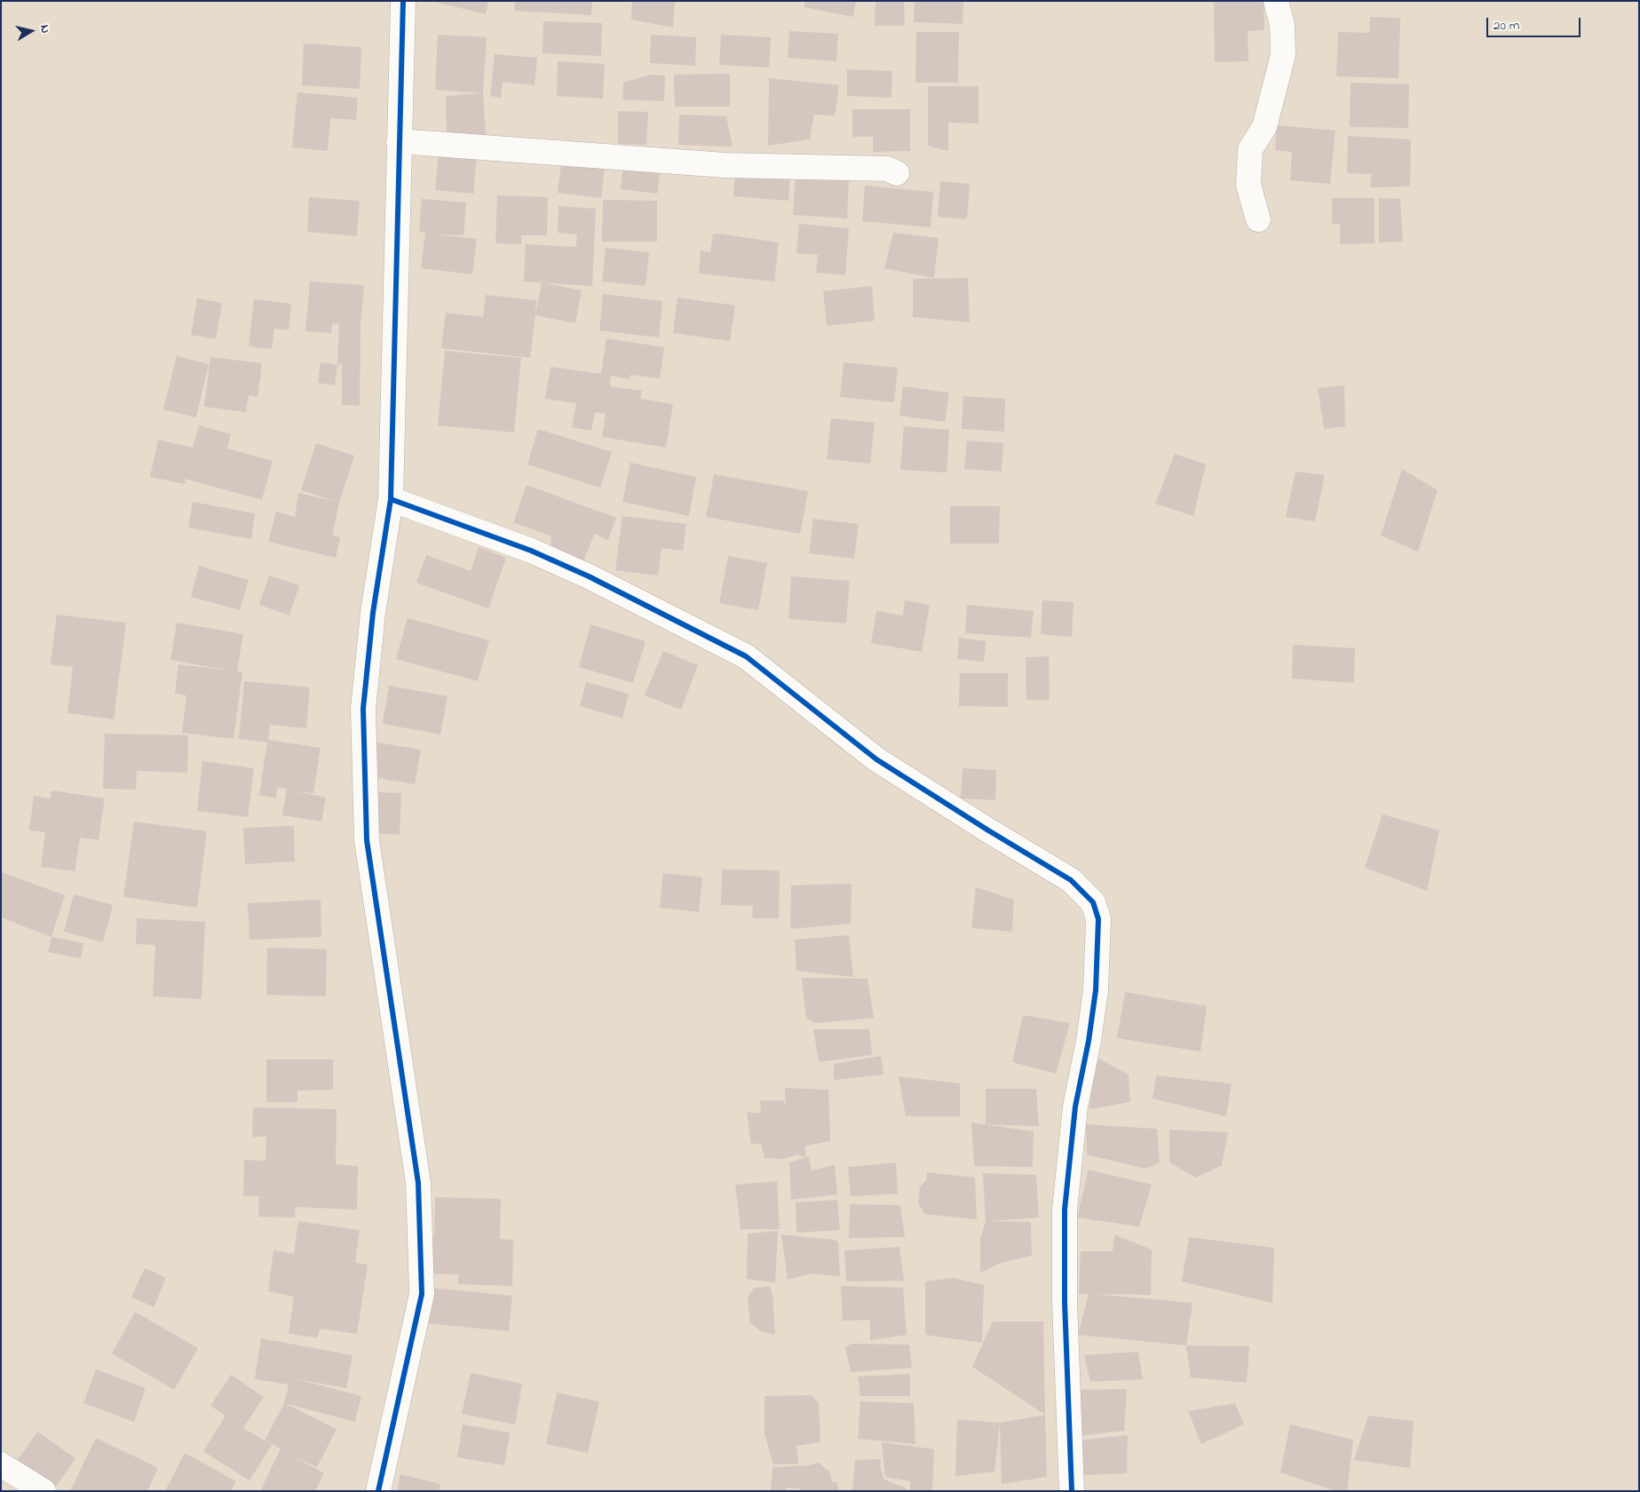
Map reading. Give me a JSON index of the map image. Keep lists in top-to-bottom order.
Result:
{
  "scale_bar": "20 m",
  "north": "right"
}
